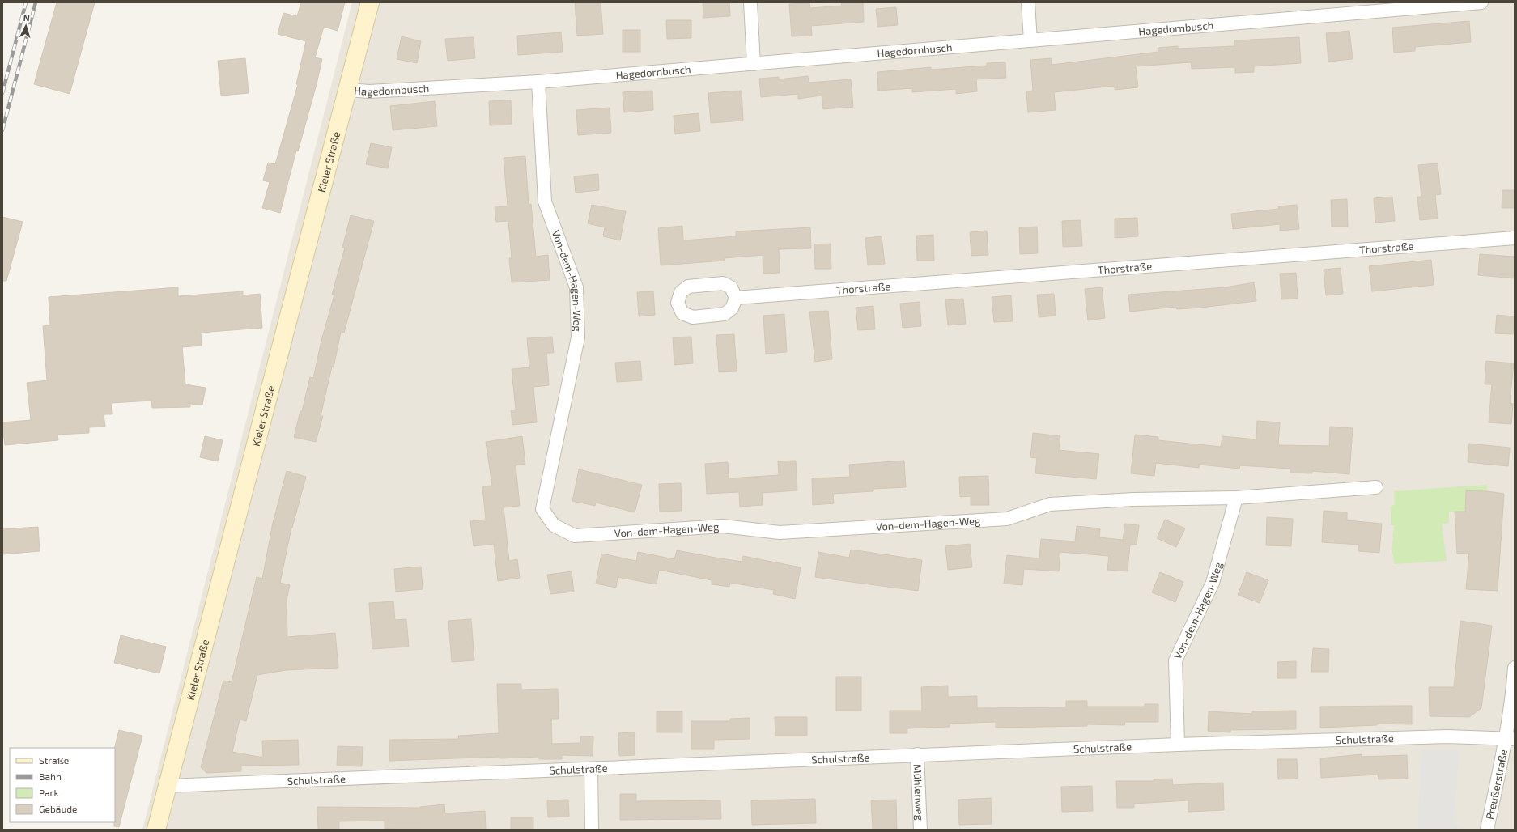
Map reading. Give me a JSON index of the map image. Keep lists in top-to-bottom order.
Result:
{
  "streets": {
    "main road": ["Kieler Straße"],
    "street": [
      "Hagedornbusch",
      "Thorstraße",
      "Von-dem-Hagen-Weg",
      "Schulstraße",
      "Preußerstraße",
      "Mühlenweg"
    ]
  },
  "crossings": [
    ["Hagedornbusch", "Kieler Straße"],
    ["Hagedornbusch", "Von-dem-Hagen-Weg"],
    ["Kieler Straße", "Schulstraße"],
    ["Von-dem-Hagen-Weg", "Schulstraße"],
    ["Schulstraße", "Preußerstraße"],
    ["Schulstraße", "Mühlenweg"]
  ],
  "legend": [
    "Straße",
    "Bahn",
    "Park",
    "Gebäude"
  ],
  "north": "top"
}
